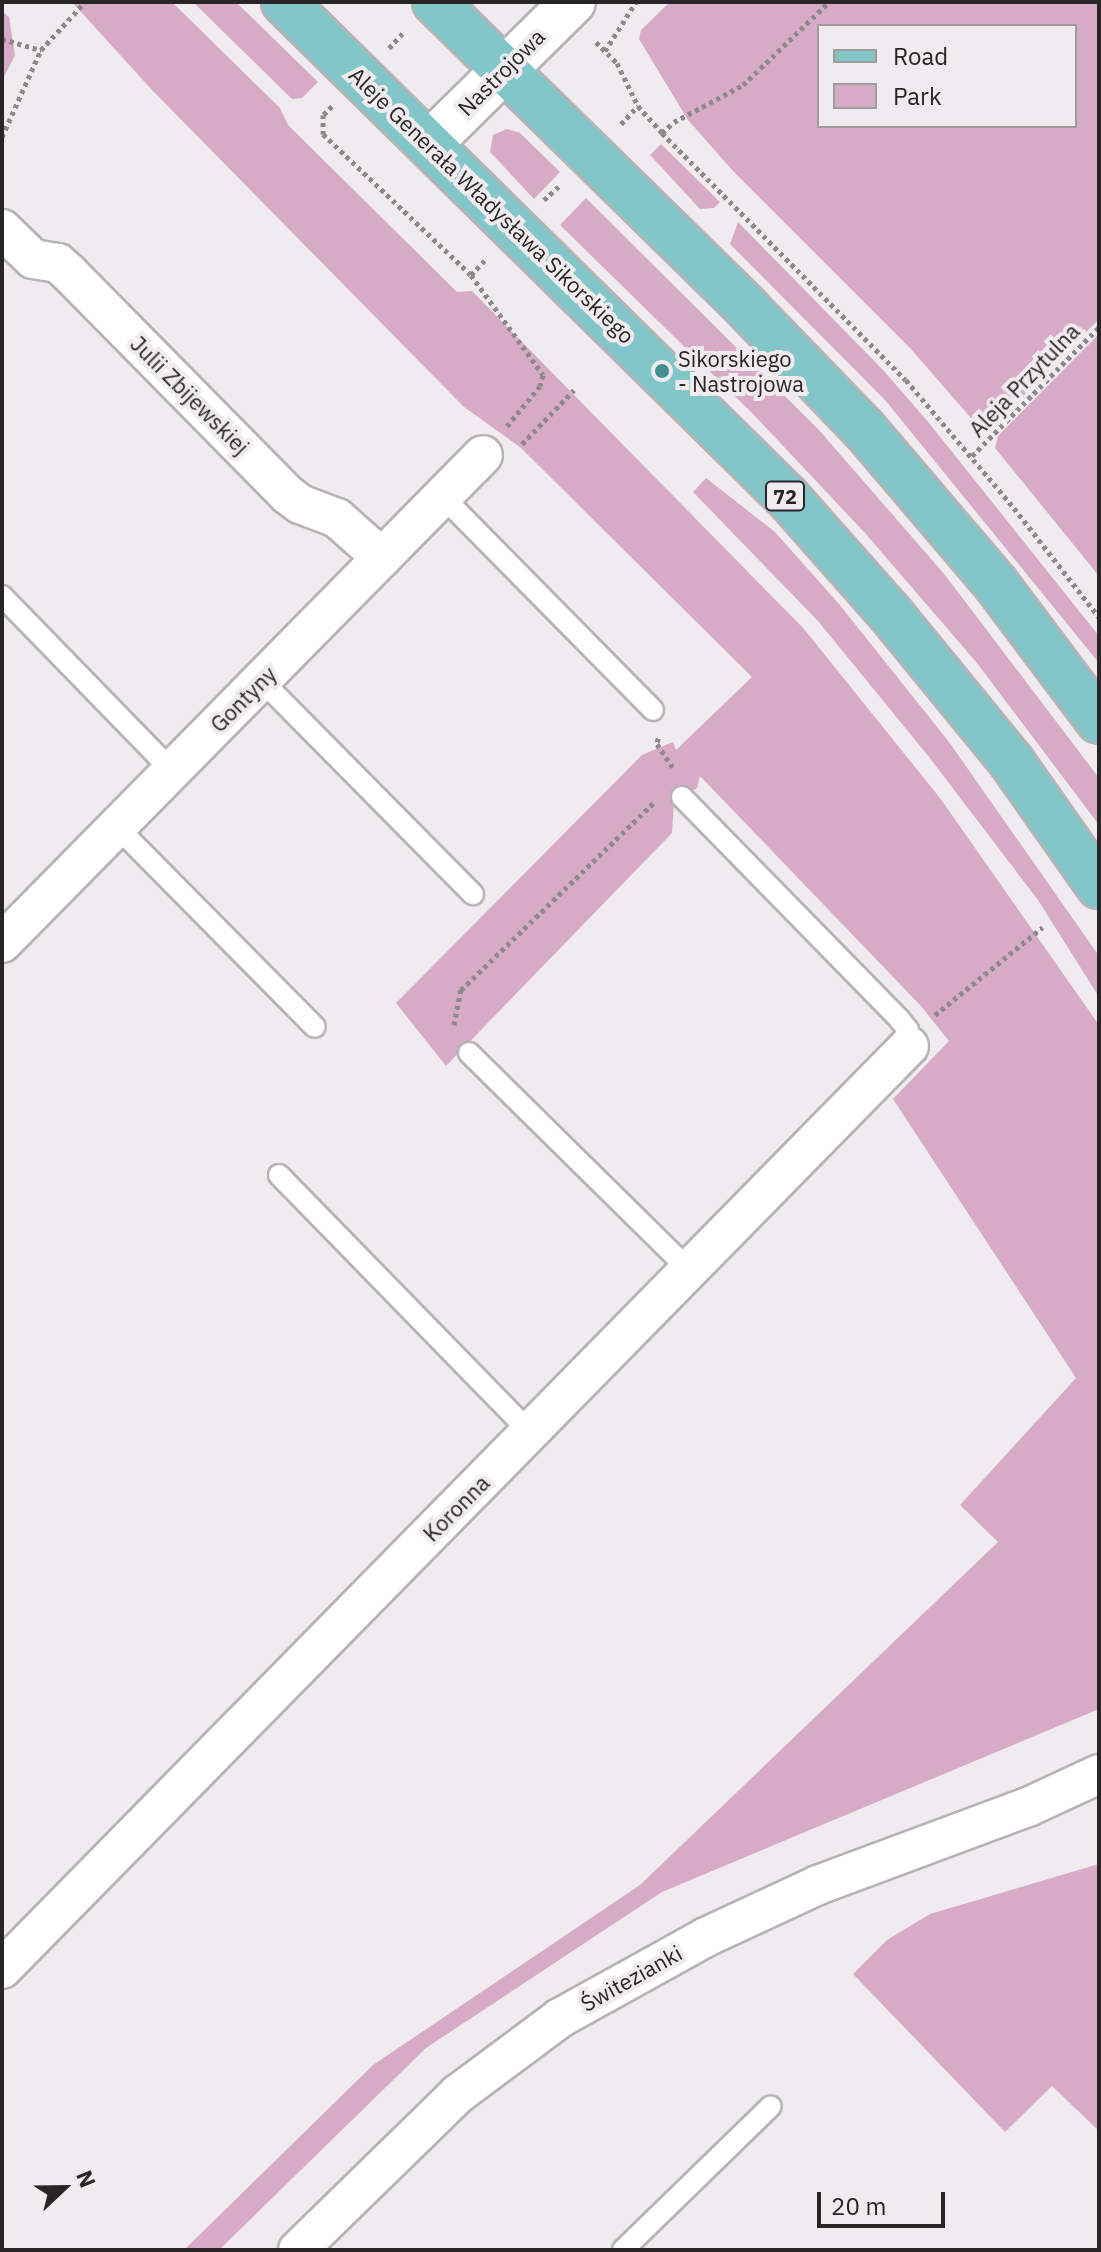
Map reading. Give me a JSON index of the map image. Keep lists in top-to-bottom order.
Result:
{
  "streets": {
    "main road": ["Aleje Generała Władysława Sikorskiego", "72"],
    "street": [
      "Nastrojowa",
      "Julii Zbijewskiej",
      "Gontyny",
      "Koronna",
      "Świtezianki"
    ],
    "path": ["Aleja Przytulna"]
  },
  "crossings": [
    ["Nastrojowa", "Aleje Generała Władysława Sikorskiego"],
    ["Julii Zbijewskiej", "Gontyny"]
  ],
  "places": ["Sikorskiego - Nastrojowa"],
  "legend": ["Road", "Park"],
  "scale_bar": "20 m",
  "north": "right"
}
